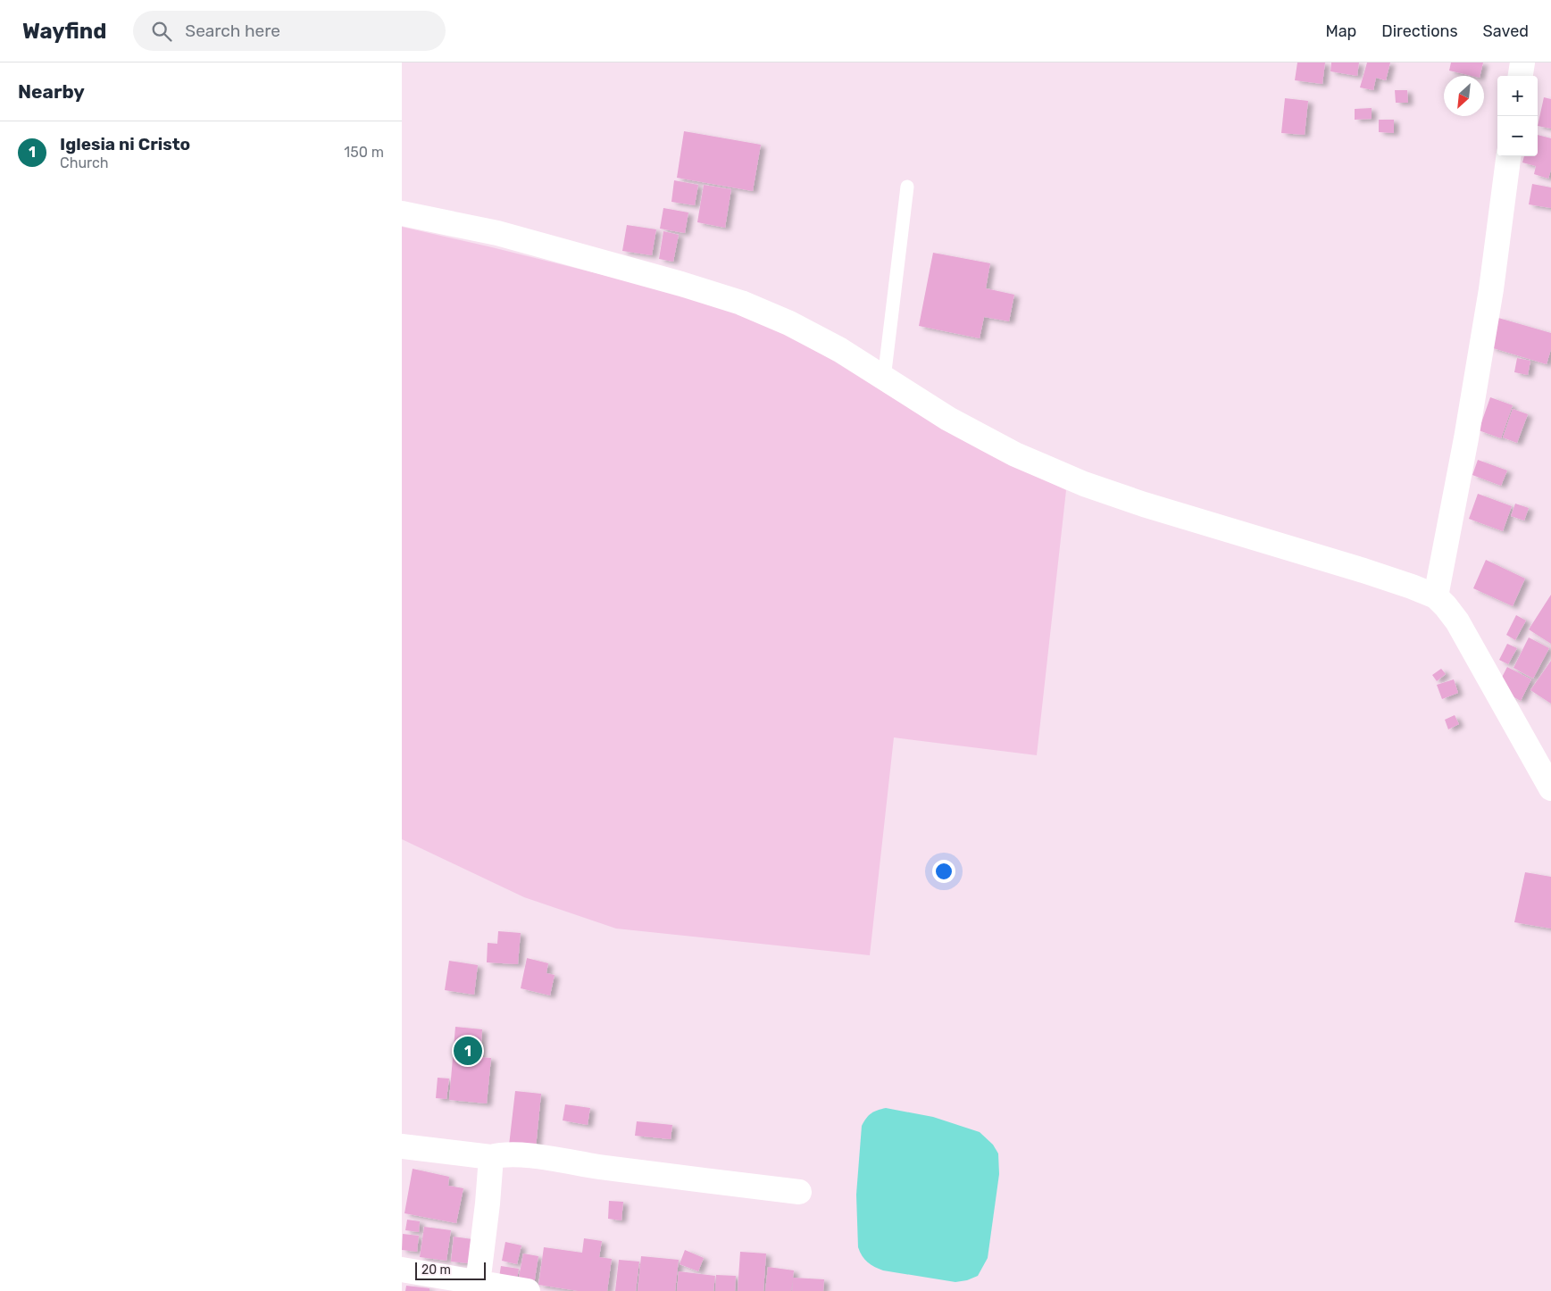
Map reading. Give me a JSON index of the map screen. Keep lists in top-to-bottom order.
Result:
{
  "scale_bar": "20 m",
  "north": "bottom left",
  "page": {
    "header": "Wayfind",
    "search": "Search here",
    "nav": ["Map", "Directions", "Saved"],
    "heading": "Nearby",
    "map_buttons": ["+", "−"],
    "list": [
      {
        "mark": "1",
        "name": "Iglesia ni Cristo",
        "note": "Church",
        "value": "150 m"
      }
    ],
    "pins": "1",
    "scale": "20 m"
  }
}
